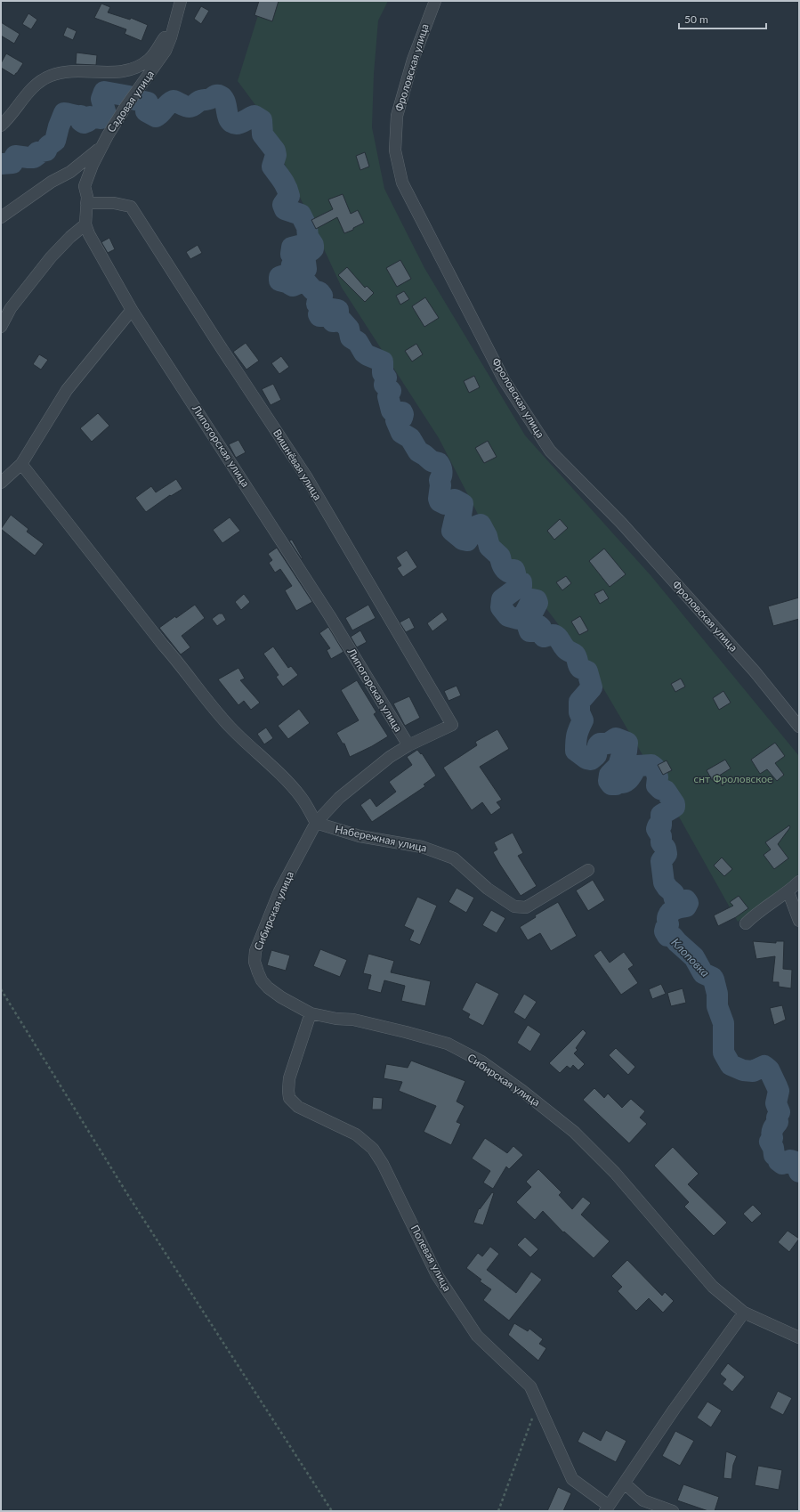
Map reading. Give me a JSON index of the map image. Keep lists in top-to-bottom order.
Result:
{
  "streets": {
    "street": [
      "Фроловская улица",
      "Садовая улица",
      "Липогорская улица",
      "Вишнёвая улица",
      "Набережная улица",
      "Сибирская улица",
      "Полевая улица"
    ]
  },
  "crossings": [
    ["Садовая улица", "Липогорская улица"],
    ["Садовая улица", "Вишнёвая улица"],
    ["Липогорская улица", "Вишнёвая улица"],
    ["Липогорская улица", "Сибирская улица"],
    ["Вишнёвая улица", "Сибирская улица"],
    ["Набережная улица", "Сибирская улица"],
    ["Сибирская улица", "Полевая улица"]
  ],
  "water": ["Клоповка"],
  "parks": ["снт Фроловское"],
  "scale_bar": "50 m"
}
